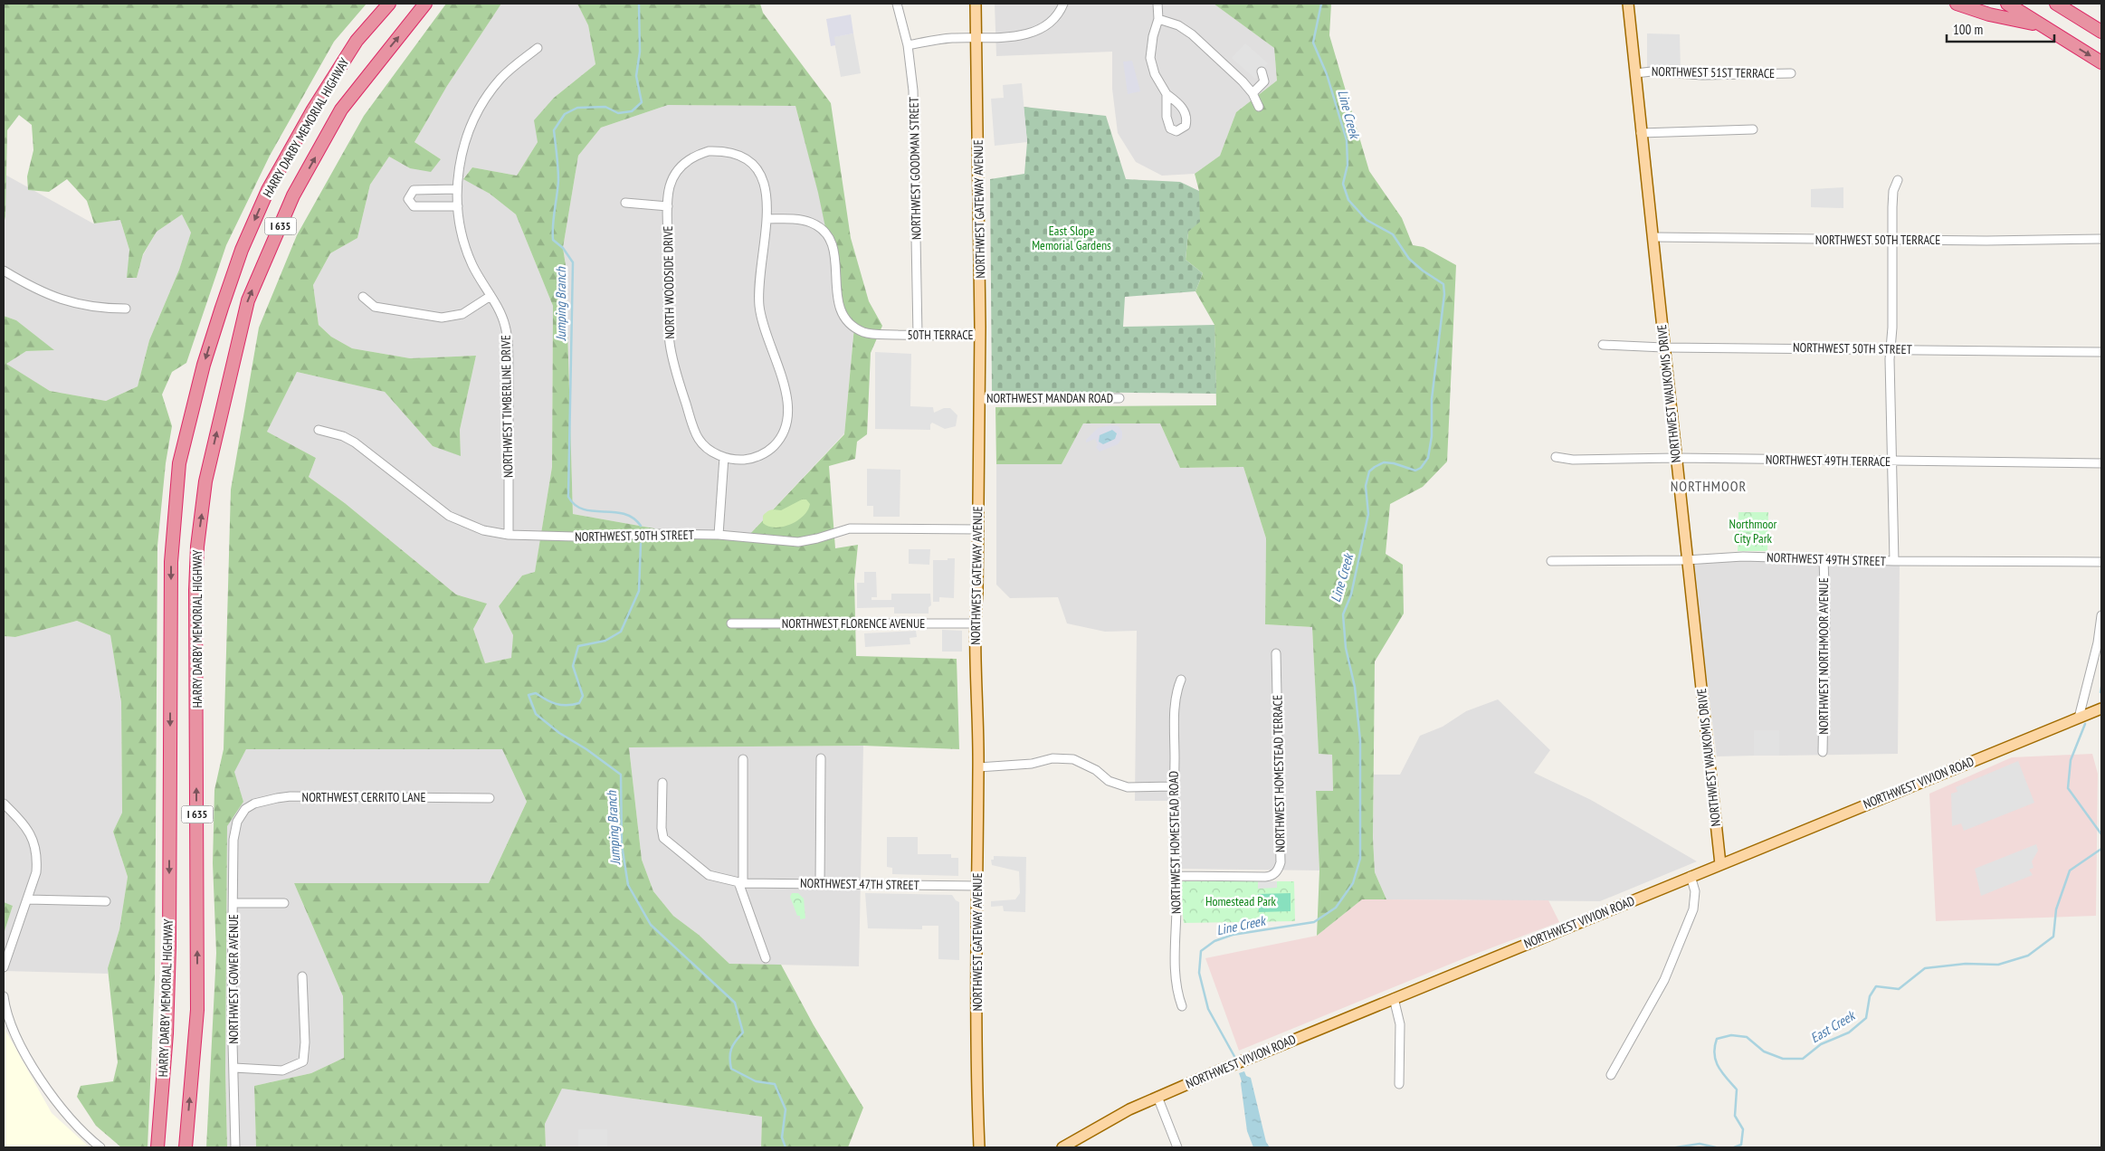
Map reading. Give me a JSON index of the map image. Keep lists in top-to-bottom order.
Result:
{
  "streets": {
    "highway": ["HARRY DARBY MEMORIAL HIGHWAY", "I 635"],
    "main road": ["NORTHWEST GATEWAY AVENUE", "NORTHWEST WAUKOMIS DRIVE", "NORTHWEST VIVION ROAD"],
    "street": [
      "NORTHWEST 51ST TERRACE",
      "NORTHWEST GOODMAN STREET",
      "NORTHWEST 50TH TERRACE",
      "NORTH WOODSIDE DRIVE",
      "50TH TERRACE",
      "NORTHWEST 50TH STREET",
      "NORTHWEST MANDAN ROAD",
      "NORTHWEST TIMBERLINE DRIVE",
      "NORTHWEST 49TH TERRACE",
      "NORTHWEST 49TH STREET",
      "NORTHWEST FLORENCE AVENUE",
      "NORTHWEST NORTHMOOR AVENUE",
      "NORTHWEST HOMESTEAD TERRACE",
      "NORTHWEST CERRITO LANE",
      "NORTHWEST HOMESTEAD ROAD",
      "NORTHWEST 47TH STREET",
      "NORTHWEST GOWER AVENUE"
    ]
  },
  "crossings": [
    ["NORTHWEST 51ST TERRACE", "NORTHWEST WAUKOMIS DRIVE"],
    ["NORTHWEST GOODMAN STREET", "50TH TERRACE"],
    ["NORTHWEST GATEWAY AVENUE", "50TH TERRACE"],
    ["NORTHWEST GATEWAY AVENUE", "NORTHWEST 50TH STREET"],
    ["NORTHWEST GATEWAY AVENUE", "NORTHWEST MANDAN ROAD"],
    ["NORTHWEST GATEWAY AVENUE", "NORTHWEST FLORENCE AVENUE"],
    ["NORTHWEST GATEWAY AVENUE", "NORTHWEST 47TH STREET"],
    ["NORTHWEST 50TH TERRACE", "NORTHWEST WAUKOMIS DRIVE"],
    ["NORTH WOODSIDE DRIVE", "50TH TERRACE"],
    ["NORTHWEST 50TH STREET", "NORTHWEST WAUKOMIS DRIVE"],
    ["NORTHWEST 50TH STREET", "NORTHWEST TIMBERLINE DRIVE"],
    ["NORTHWEST WAUKOMIS DRIVE", "NORTHWEST 49TH TERRACE"],
    ["NORTHWEST WAUKOMIS DRIVE", "NORTHWEST 49TH STREET"],
    ["NORTHWEST WAUKOMIS DRIVE", "NORTHWEST VIVION ROAD"],
    ["NORTHWEST 49TH STREET", "NORTHWEST NORTHMOOR AVENUE"],
    ["NORTHWEST HOMESTEAD TERRACE", "NORTHWEST HOMESTEAD ROAD"],
    ["NORTHWEST CERRITO LANE", "NORTHWEST GOWER AVENUE"]
  ],
  "districts": ["NORTHMOOR"],
  "water": ["Line Creek", "Jumping Branch", "East Creek"],
  "parks": ["East Slope Memorial Gardens", "Northmoor City Park", "Homestead Park"],
  "scale_bar": "100 m"
}
